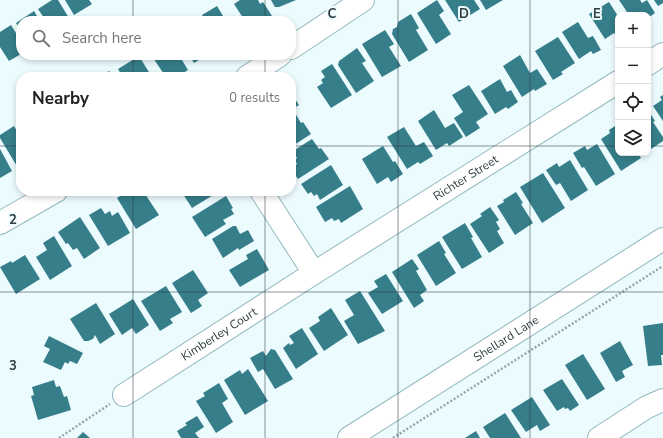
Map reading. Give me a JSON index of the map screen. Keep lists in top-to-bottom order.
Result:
{
  "streets": {
    "street": ["Richter Street", "Kimberley Court", "Shellard Lane"]
  },
  "crossings": [
    ["Richter Street", "Kimberley Court"]
  ],
  "page": {
    "map_buttons": ["+", "−"],
    "search": "Search here",
    "heading": ["Nearby", "0 results"]
  },
  "grid": {
    "columns": ["C", "D", "E"],
    "rows": ["2", "3"]
  }
}
